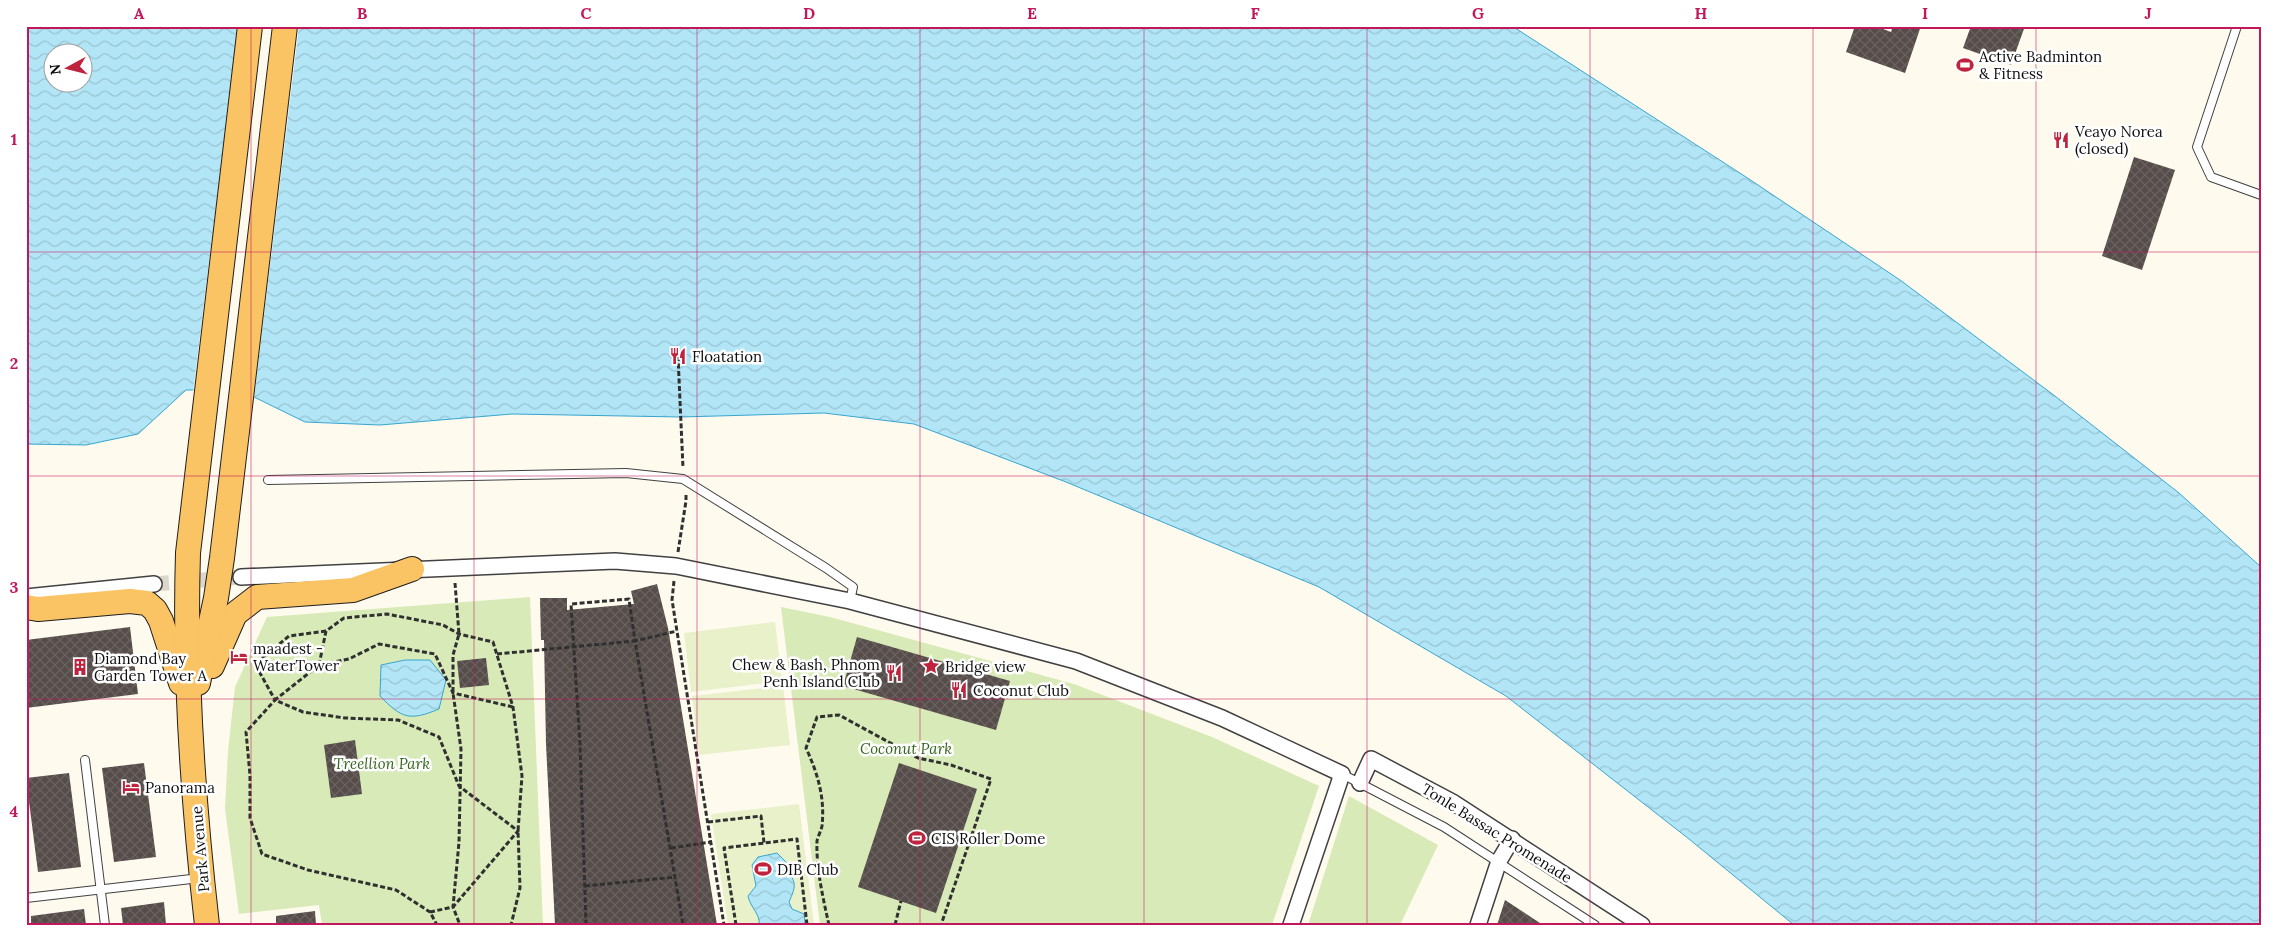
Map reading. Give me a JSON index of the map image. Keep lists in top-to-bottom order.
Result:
{
  "streets": {
    "main road": ["Park Avenue"],
    "street": ["Tonle Bassac Promenade"]
  },
  "parks": ["Coconut Park", "Treellion Park"],
  "places": {
    "sports": ["Active Badminton & Fitness", "CIS Roller Dome", "DIB Club"],
    "restaurant": [
      "Veayo Norea (closed)",
      "Floatation",
      "Chew & Bash, Phnom Penh Island Club",
      "Coconut Club"
    ],
    "hotel": ["maadest - WaterTower", "Panorama"],
    "place": ["Bridge view"],
    "building": ["Diamond Bay Garden Tower A"]
  },
  "north": "left",
  "grid": {
    "columns": [
      "A",
      "B",
      "C",
      "D",
      "E",
      "F",
      "G",
      "H",
      "I",
      "J"
    ],
    "rows": [
      "1",
      "2",
      "3",
      "4"
    ]
  }
}
